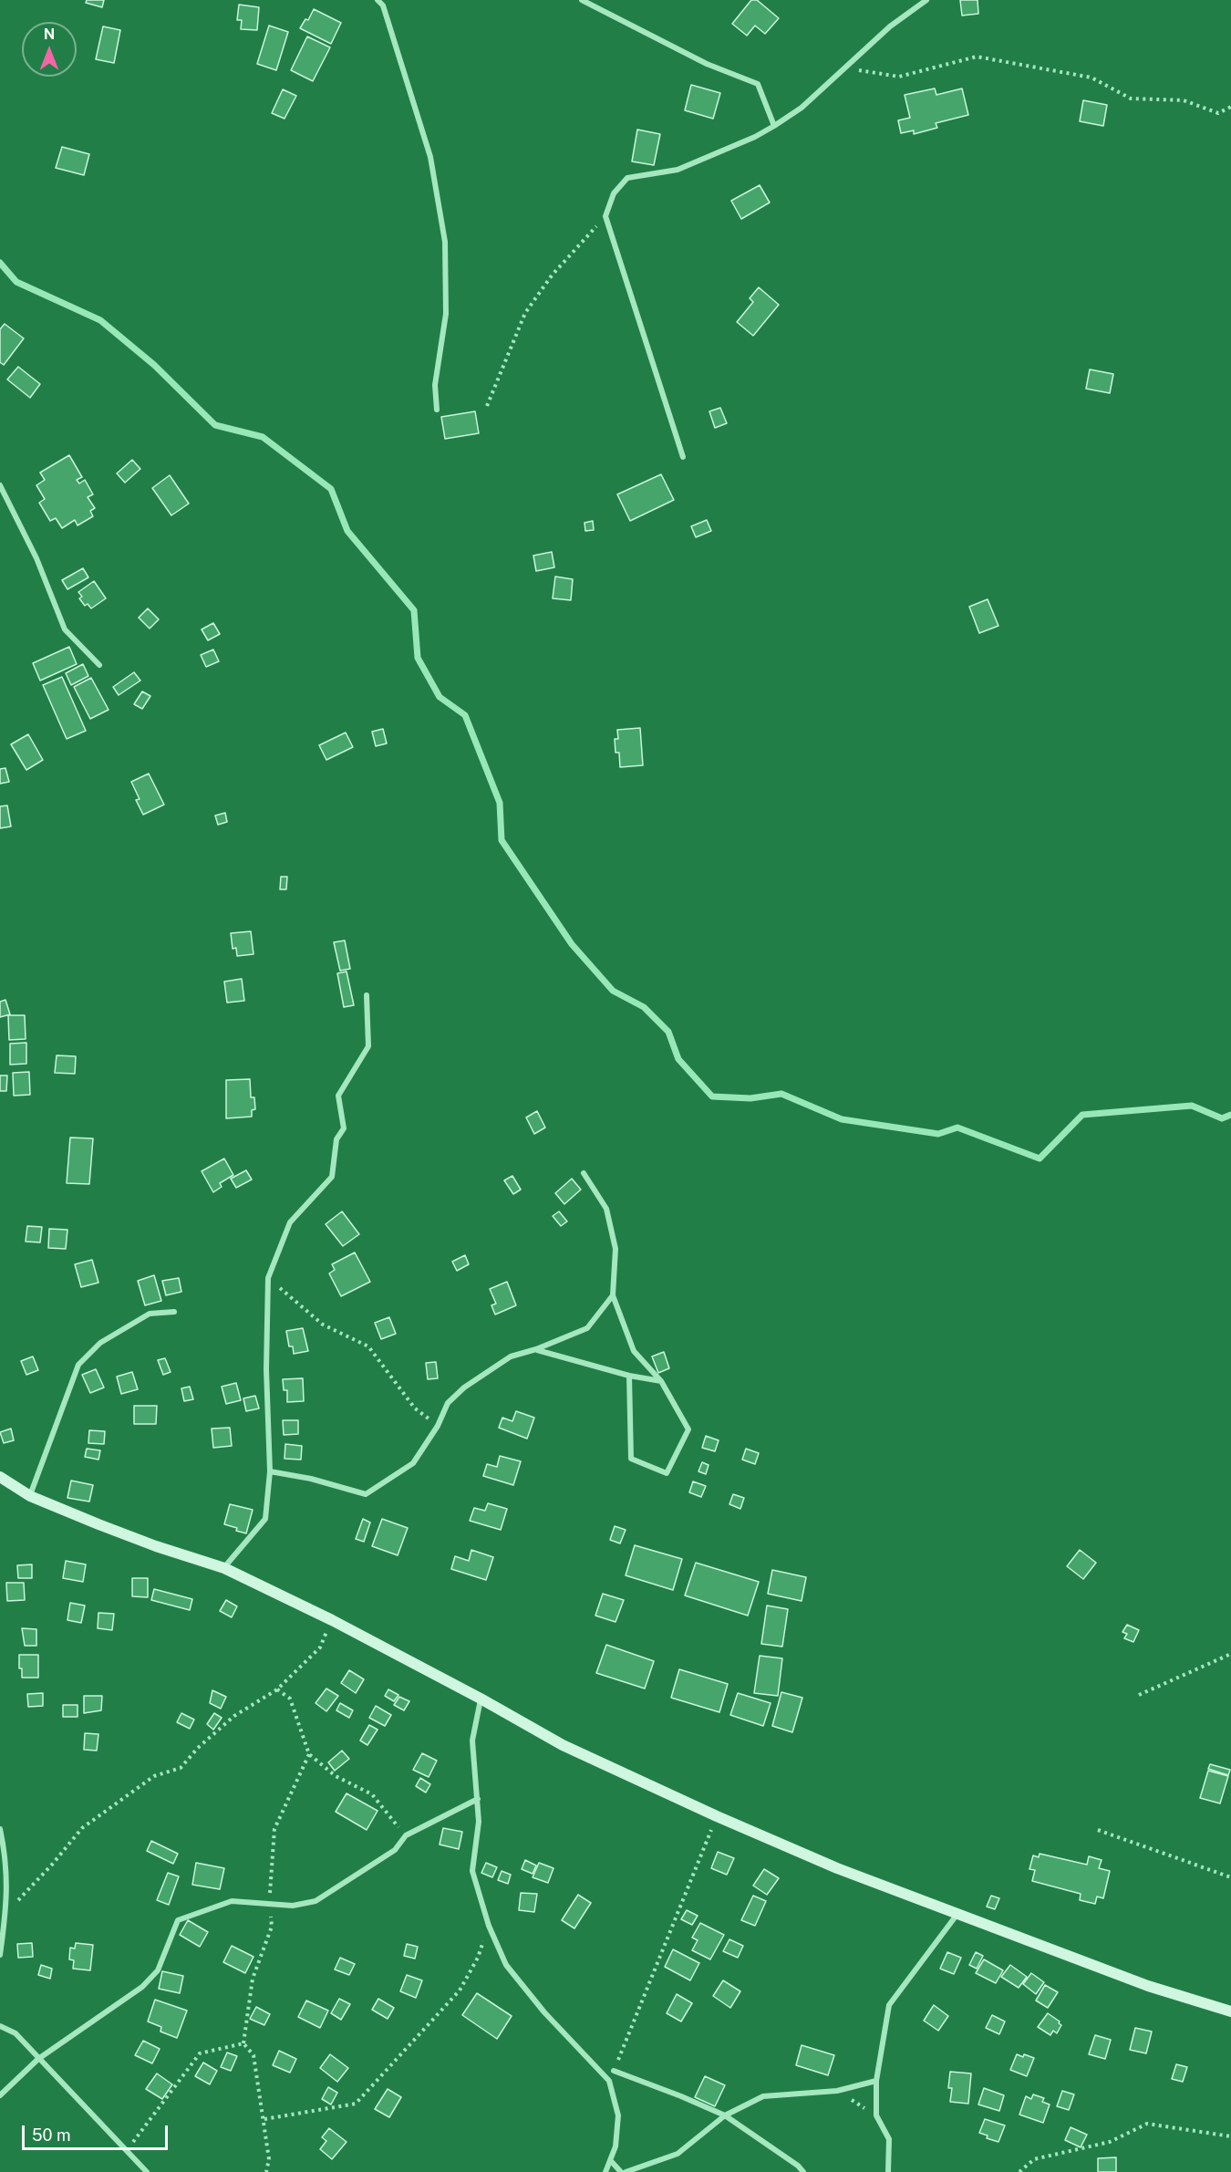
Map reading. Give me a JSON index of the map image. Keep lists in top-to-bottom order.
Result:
{
  "scale_bar": "50 m",
  "north": "top"
}
